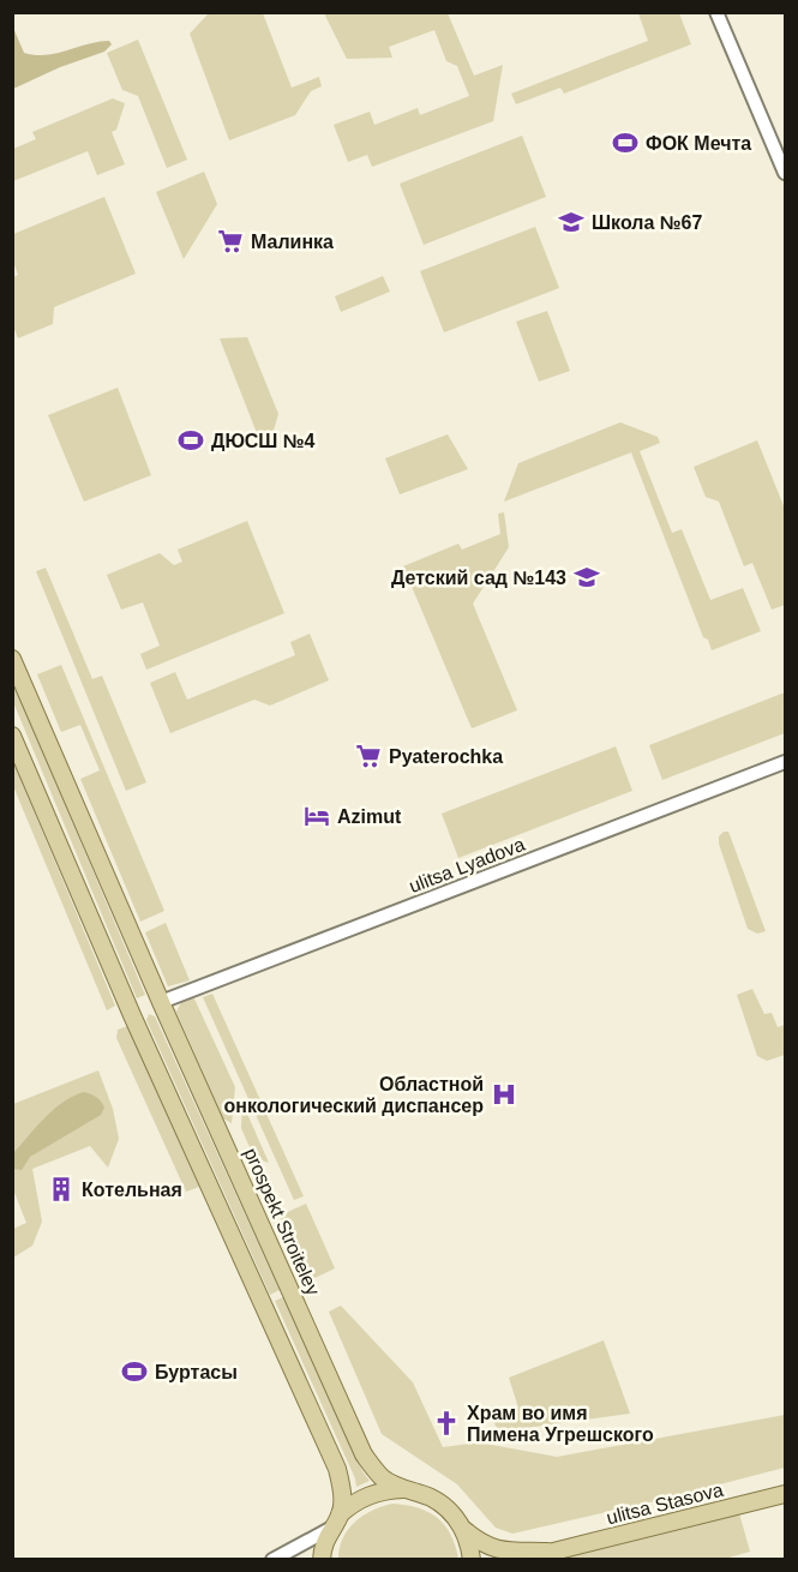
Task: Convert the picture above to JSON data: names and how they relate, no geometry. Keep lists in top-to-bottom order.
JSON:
{
  "streets": {
    "main road": ["prospekt Stroiteley", "ulitsa Stasova"],
    "street": ["ulitsa Lyadova"]
  },
  "crossings": [
    ["ulitsa Lyadova", "prospekt Stroiteley"],
    ["prospekt Stroiteley", "ulitsa Stasova"]
  ],
  "places": {
    "sports": ["ФОК Мечта", "ДЮСШ №4", "Буртасы"],
    "school or university": ["Школа №67", "Детский сад №143"],
    "supermarket": ["Малинка", "Pyaterochka"],
    "hotel": ["Azimut"],
    "hospital": ["Областной онкологический диспансер"],
    "building": ["Котельная"],
    "church": ["Храм во имя Пимена Угрешского"]
  }
}
